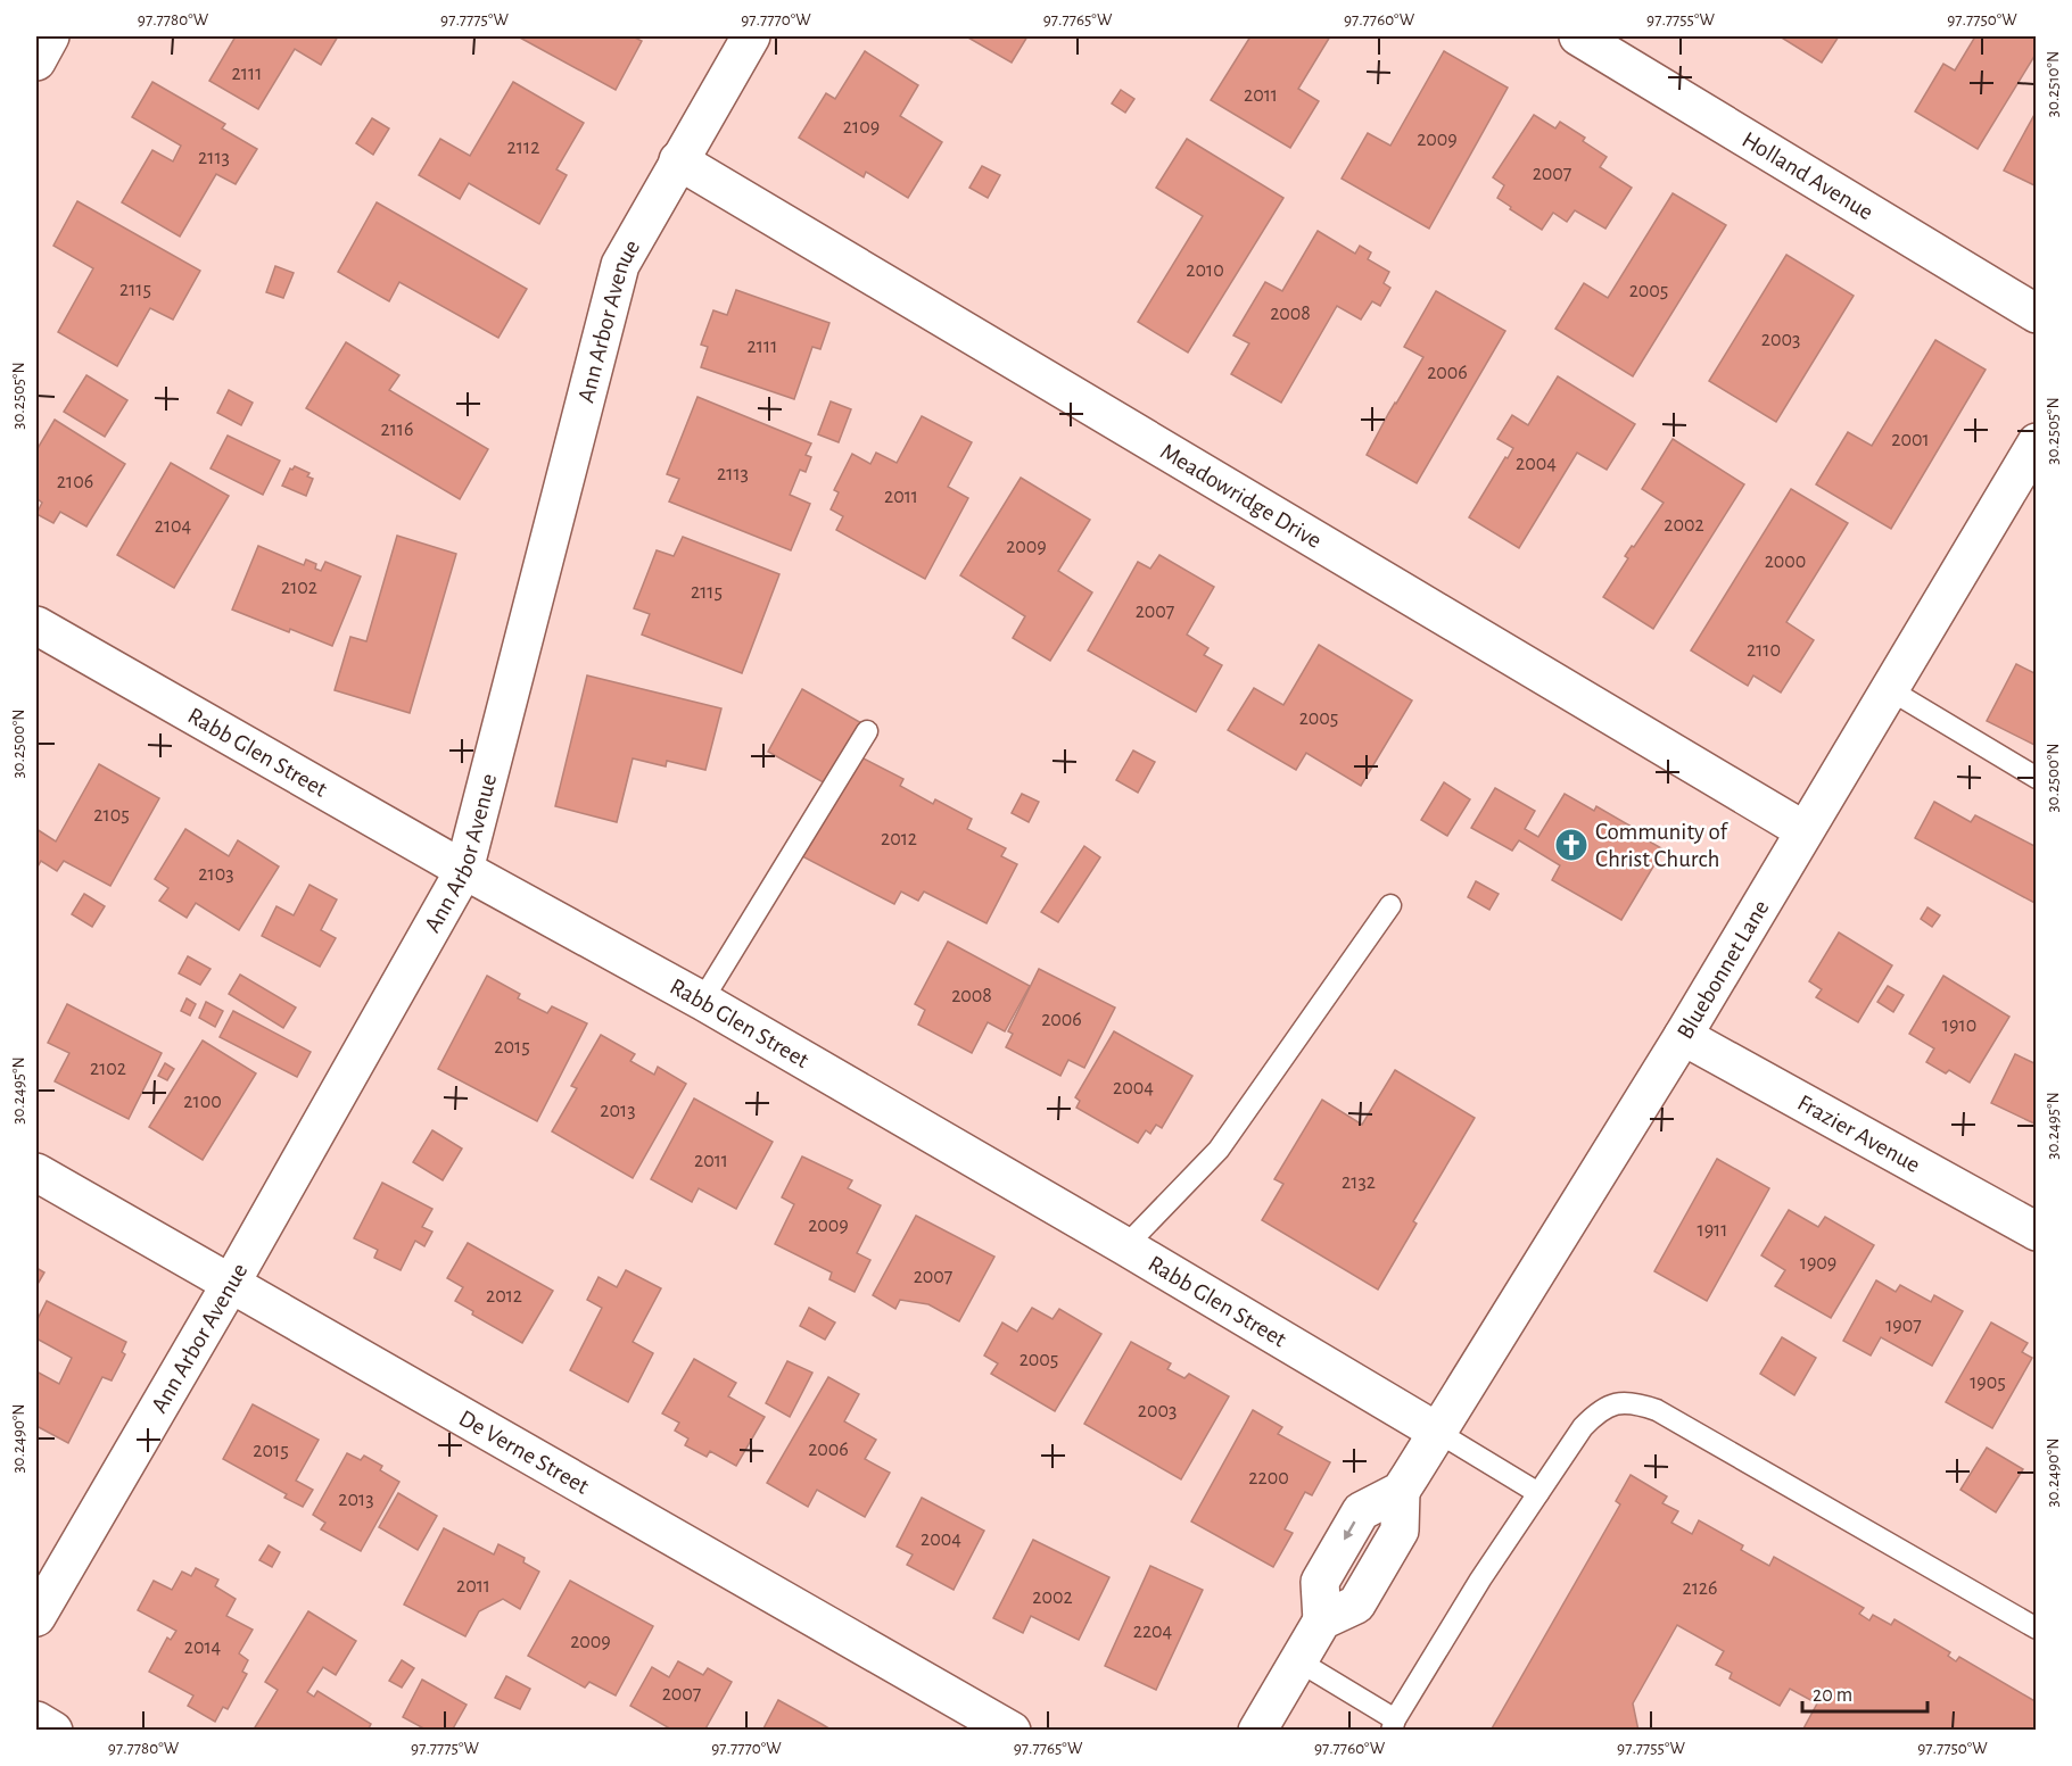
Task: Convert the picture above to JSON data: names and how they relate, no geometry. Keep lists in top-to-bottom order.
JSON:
{
  "streets": {
    "street": [
      "Holland Avenue",
      "Ann Arbor Avenue",
      "Meadowridge Drive",
      "Rabb Glen Street",
      "Bluebonnet Lane",
      "Frazier Avenue",
      "De Verne Street"
    ]
  },
  "crossings": [
    ["Ann Arbor Avenue", "Meadowridge Drive"],
    ["Ann Arbor Avenue", "Rabb Glen Street"],
    ["Ann Arbor Avenue", "De Verne Street"],
    ["Meadowridge Drive", "Bluebonnet Lane"],
    ["Rabb Glen Street", "Bluebonnet Lane"],
    ["Bluebonnet Lane", "Frazier Avenue"]
  ],
  "places": {
    "church": ["Community of Christ Church"]
  },
  "house_numbers": [
    "2111",
    "2011",
    "2109",
    "2009",
    "2112",
    "2113",
    "2007",
    "2010",
    "2115",
    "2005",
    "2008",
    "2003",
    "2111",
    "2006",
    "2116",
    "2001",
    "2004",
    "2113",
    "2106",
    "2011",
    "2002",
    "2104",
    "2009",
    "2000",
    "2102",
    "2115",
    "2007",
    "2110",
    "2005",
    "2105",
    "2012",
    "2103",
    "2008",
    "2006",
    "1910",
    "2015",
    "2102",
    "2004",
    "2100",
    "2013",
    "2011",
    "2132",
    "2009",
    "1911",
    "1909",
    "2007",
    "2012",
    "1907",
    "2005",
    "1905",
    "2003",
    "2006",
    "2015",
    "2200",
    "2013",
    "2004",
    "2011",
    "2126",
    "2002",
    "2204",
    "2009",
    "2014",
    "2007"
  ],
  "scale_bar": "20 m",
  "coordinates": [
    "97.7780°W",
    "97.7775°W",
    "97.7770°W",
    "97.7765°W",
    "97.7760°W",
    "97.7755°W",
    "97.7750°W",
    "30.2510°N",
    "30.2505°N",
    "30.2500°N",
    "30.2495°N",
    "30.2490°N"
  ]
}
